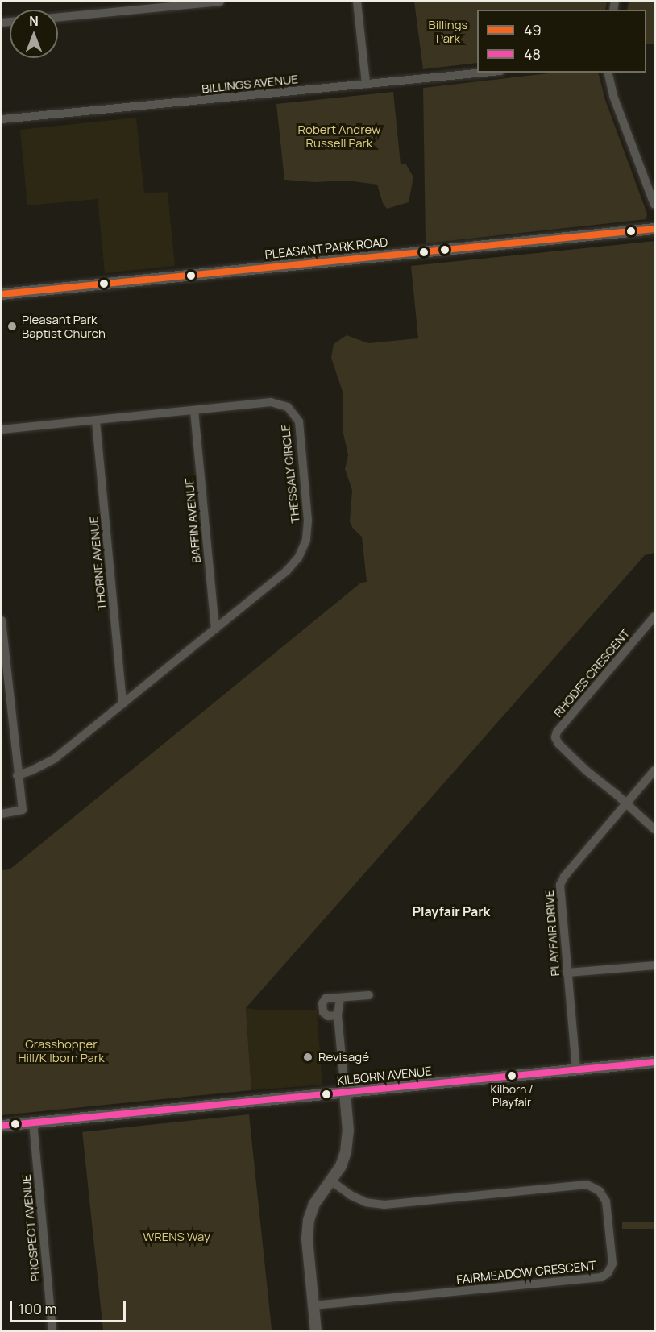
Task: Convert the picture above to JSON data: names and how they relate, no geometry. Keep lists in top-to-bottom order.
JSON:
{
  "streets": {
    "street": [
      "BILLINGS AVENUE",
      "PLEASANT PARK ROAD",
      "THESSALY CIRCLE",
      "BAFFIN AVENUE",
      "THORNE AVENUE",
      "RHODES CRESCENT",
      "PLAYFAIR DRIVE",
      "KILBORN AVENUE",
      "PROSPECT AVENUE",
      "FAIRMEADOW CRESCENT"
    ]
  },
  "crossings": [
    ["THESSALY CIRCLE", "BAFFIN AVENUE"],
    ["THESSALY CIRCLE", "THORNE AVENUE"],
    ["RHODES CRESCENT", "PLAYFAIR DRIVE"],
    ["PLAYFAIR DRIVE", "KILBORN AVENUE"],
    ["KILBORN AVENUE", "PROSPECT AVENUE"]
  ],
  "districts": ["Playfair Park"],
  "parks": [
    "Billings Park",
    "Robert Andrew Russell Park",
    "Grasshopper Hill/Kilborn Park",
    "WRENS Way"
  ],
  "places": ["Pleasant Park Baptist Church", "Revisagé", "Kilborn / Playfair"],
  "lines": ["transit line 49", "transit line 48"],
  "legend": ["49", "48"],
  "scale_bar": "100 m",
  "north": "top"
}
